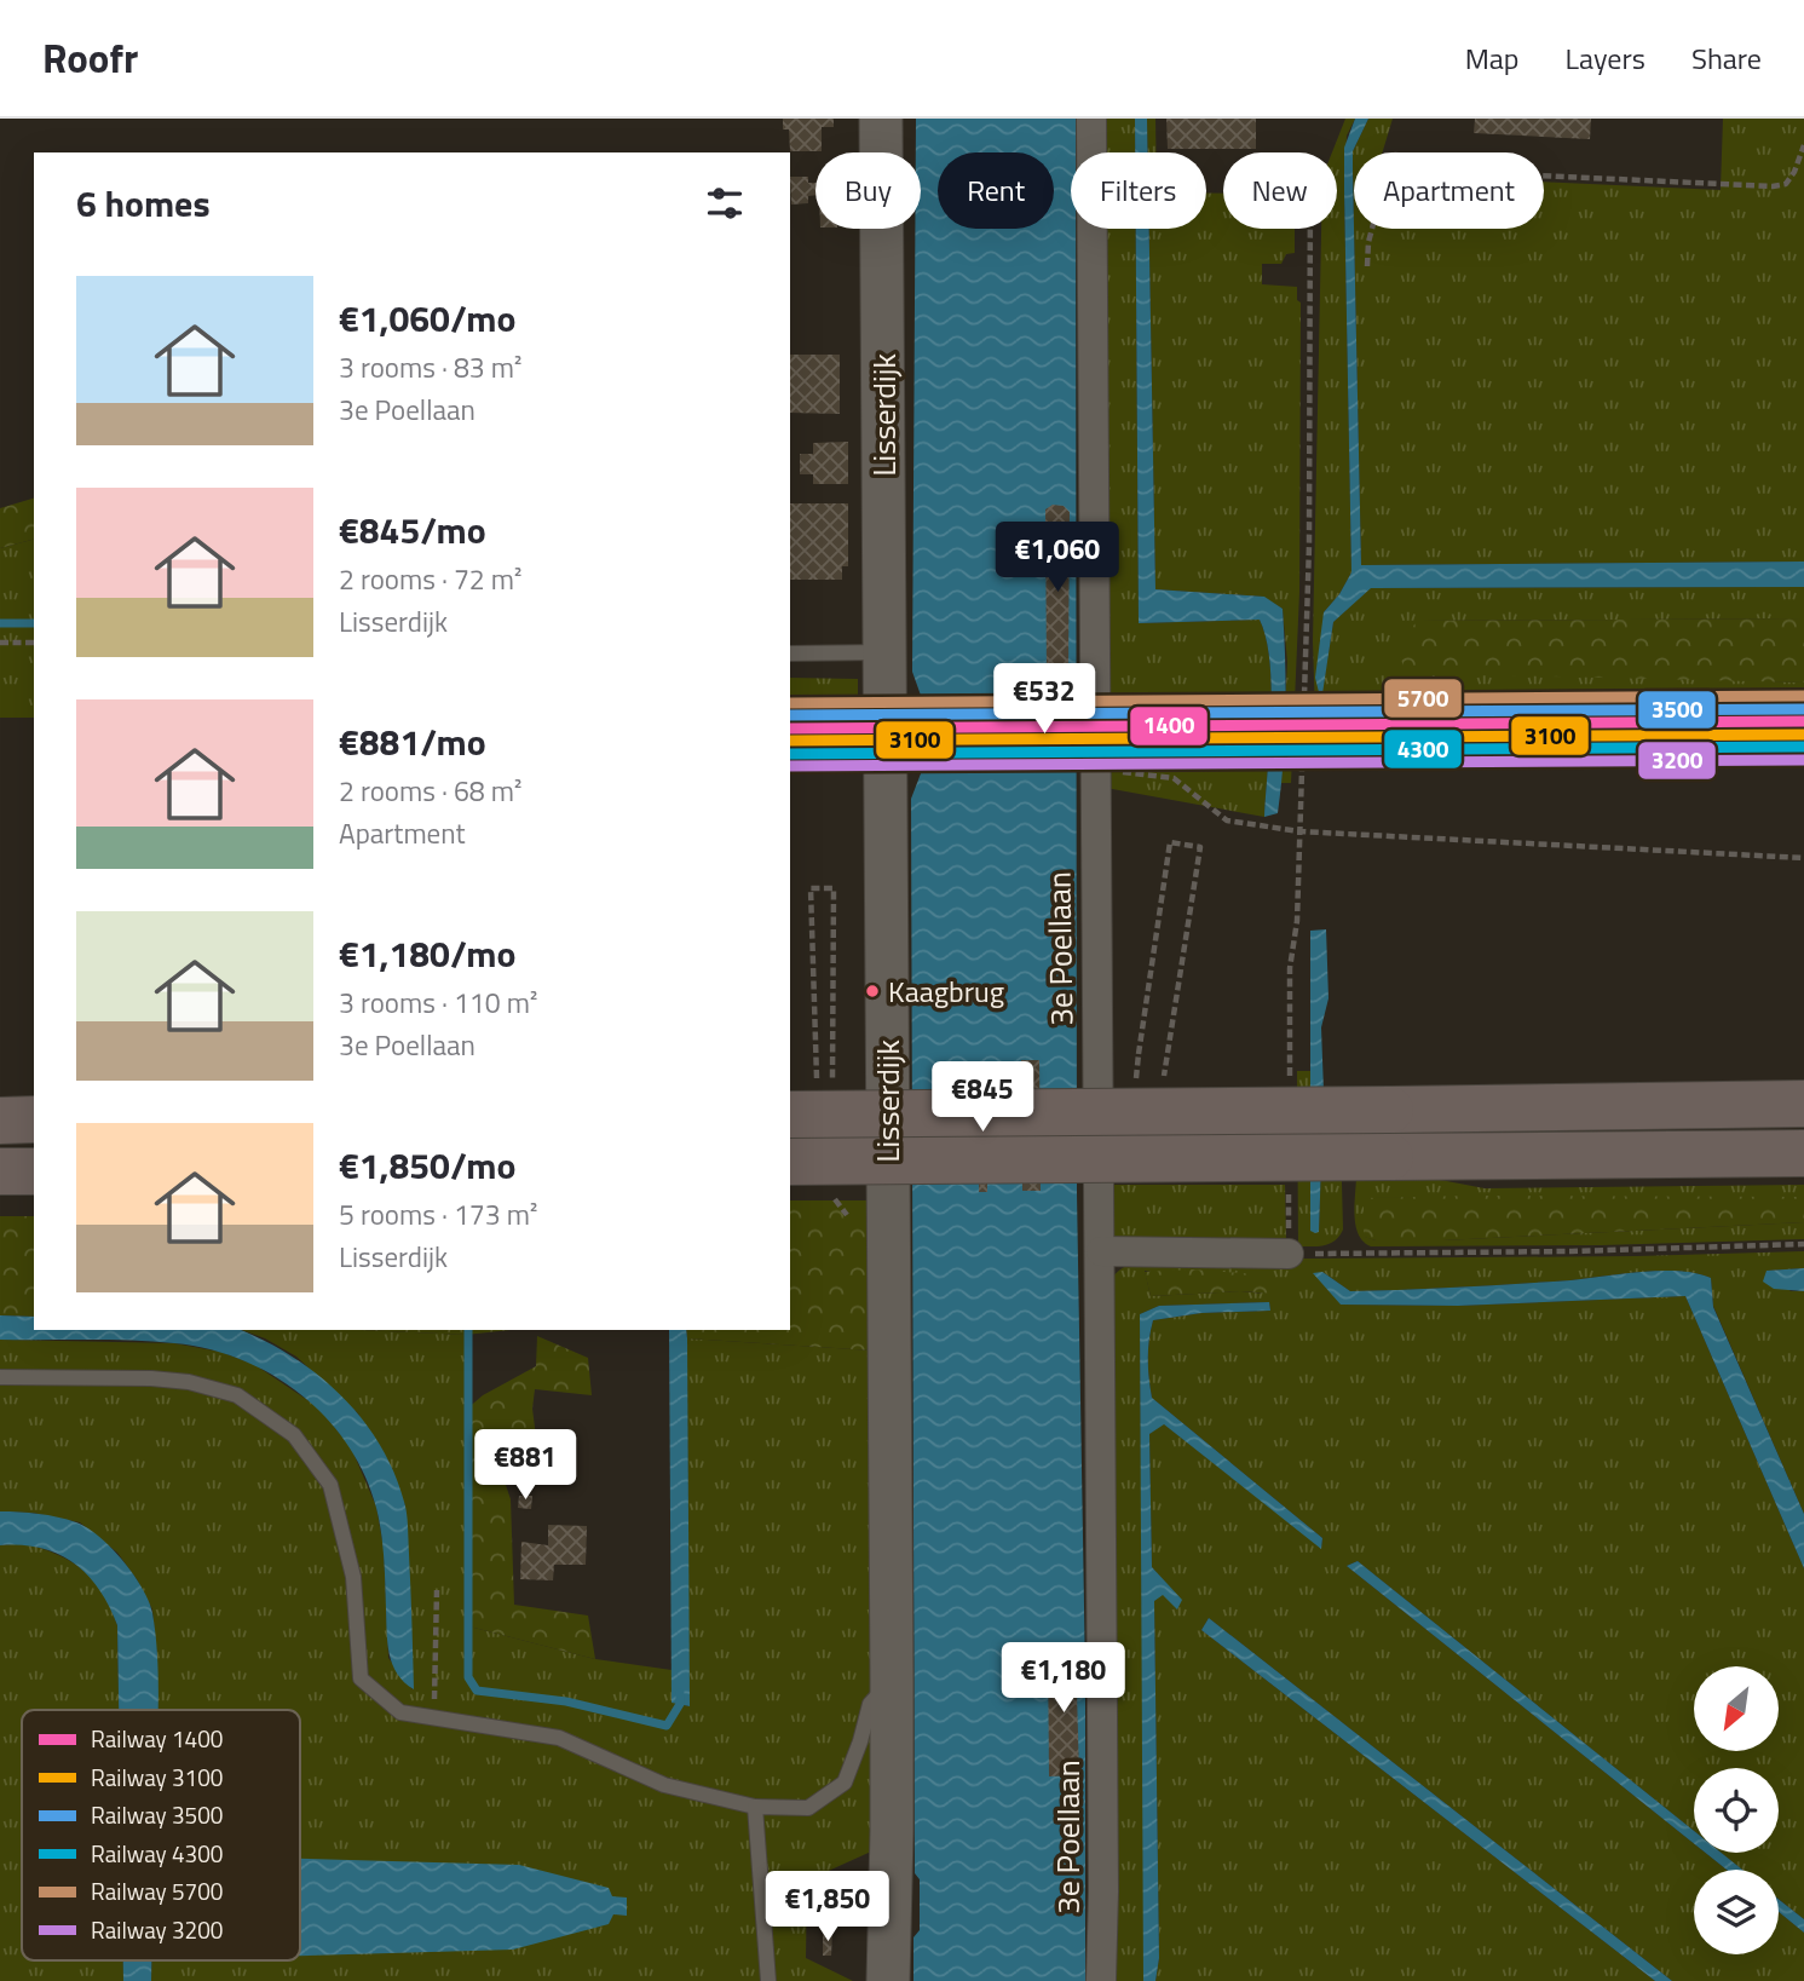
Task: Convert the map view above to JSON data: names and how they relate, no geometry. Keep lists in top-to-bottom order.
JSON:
{
  "streets": {
    "street": ["Lisserdijk", "3e Poellaan"]
  },
  "places": ["Kaagbrug"],
  "lines": [
    "rail line 5700",
    "rail line 3500",
    "rail line 1400",
    "rail line 3100",
    "rail line 4300",
    "rail line 3200"
  ],
  "legend": [
    "Railway 1400",
    "Railway 3100",
    "Railway 3500",
    "Railway 4300",
    "Railway 5700",
    "Railway 3200"
  ],
  "north": "bottom left",
  "page": {
    "header": "Roofr",
    "nav": ["Map", "Layers", "Share"],
    "chip": [
      "Buy",
      "Rent",
      "Filters",
      "New",
      "Apartment"
    ],
    "heading": "6 homes",
    "list": [
      {
        "name": "€1,060/mo",
        "note": "3 rooms · 83 m² · 3e Poellaan"
      },
      {
        "name": "€845/mo",
        "note": "2 rooms · 72 m² · Lisserdijk"
      },
      {
        "name": "€881/mo",
        "note": "2 rooms · 68 m² · Apartment"
      },
      {
        "name": "€1,180/mo",
        "note": "3 rooms · 110 m² · 3e Poellaan"
      },
      {
        "name": "€1,850/mo",
        "note": "5 rooms · 173 m² · Lisserdijk"
      }
    ],
    "price": [
      "€1,060",
      "€532",
      "€845",
      "€881",
      "€1,180",
      "€1,850"
    ]
  }
}
